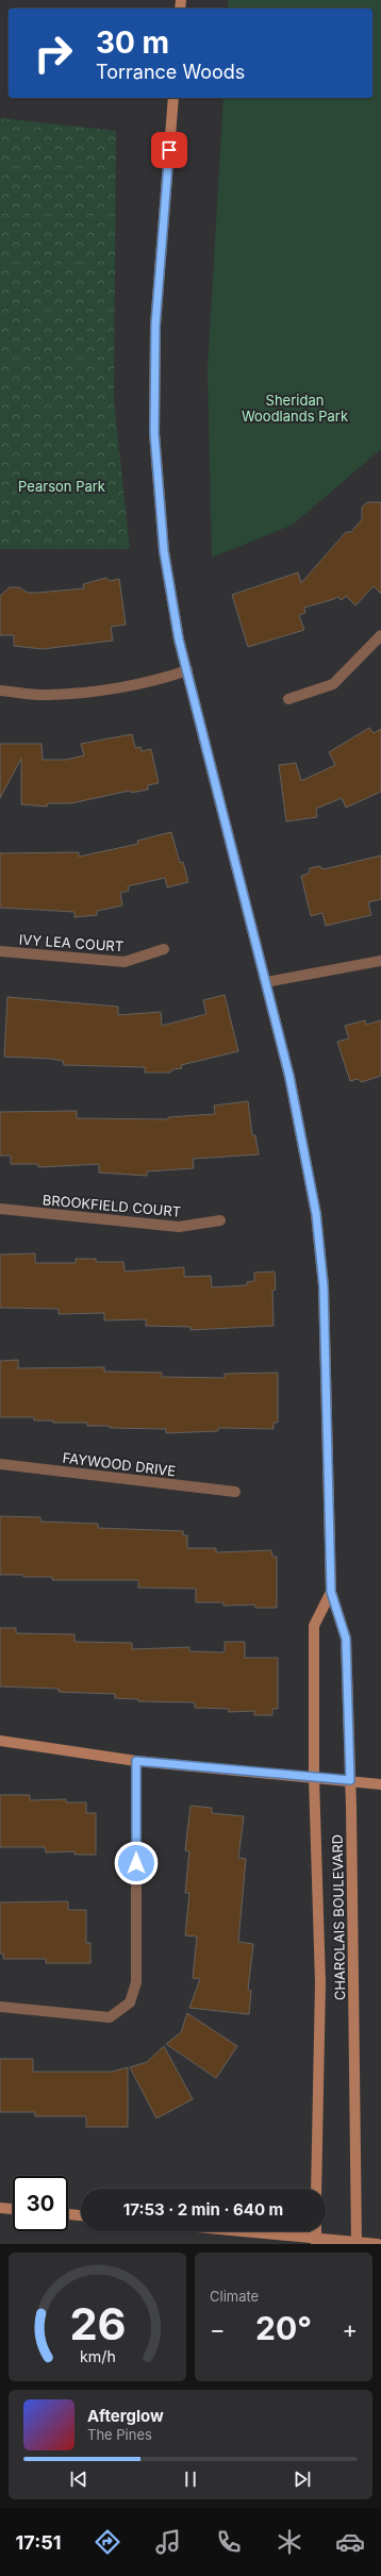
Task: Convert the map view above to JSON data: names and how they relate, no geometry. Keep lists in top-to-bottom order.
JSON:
{
  "streets": {
    "street": [
      "IVY LEA COURT",
      "BROOKFIELD COURT",
      "FAYWOOD DRIVE",
      "CHAROLAIS BOULEVARD"
    ]
  },
  "parks": ["Sheridan Woodlands Park", "Pearson Park"],
  "page": {
    "turn": ["30 m", "Torrance Woods"],
    "limit": "30",
    "trip": "17:53 · 2 min · 640 m",
    "tile": "Climate",
    "heat": ["−", "20°", "+"],
    "song": ["Afterglow", "The Pines"],
    "tabs": "17:51",
    "gauge": ["26", "km/h"]
  }
}
